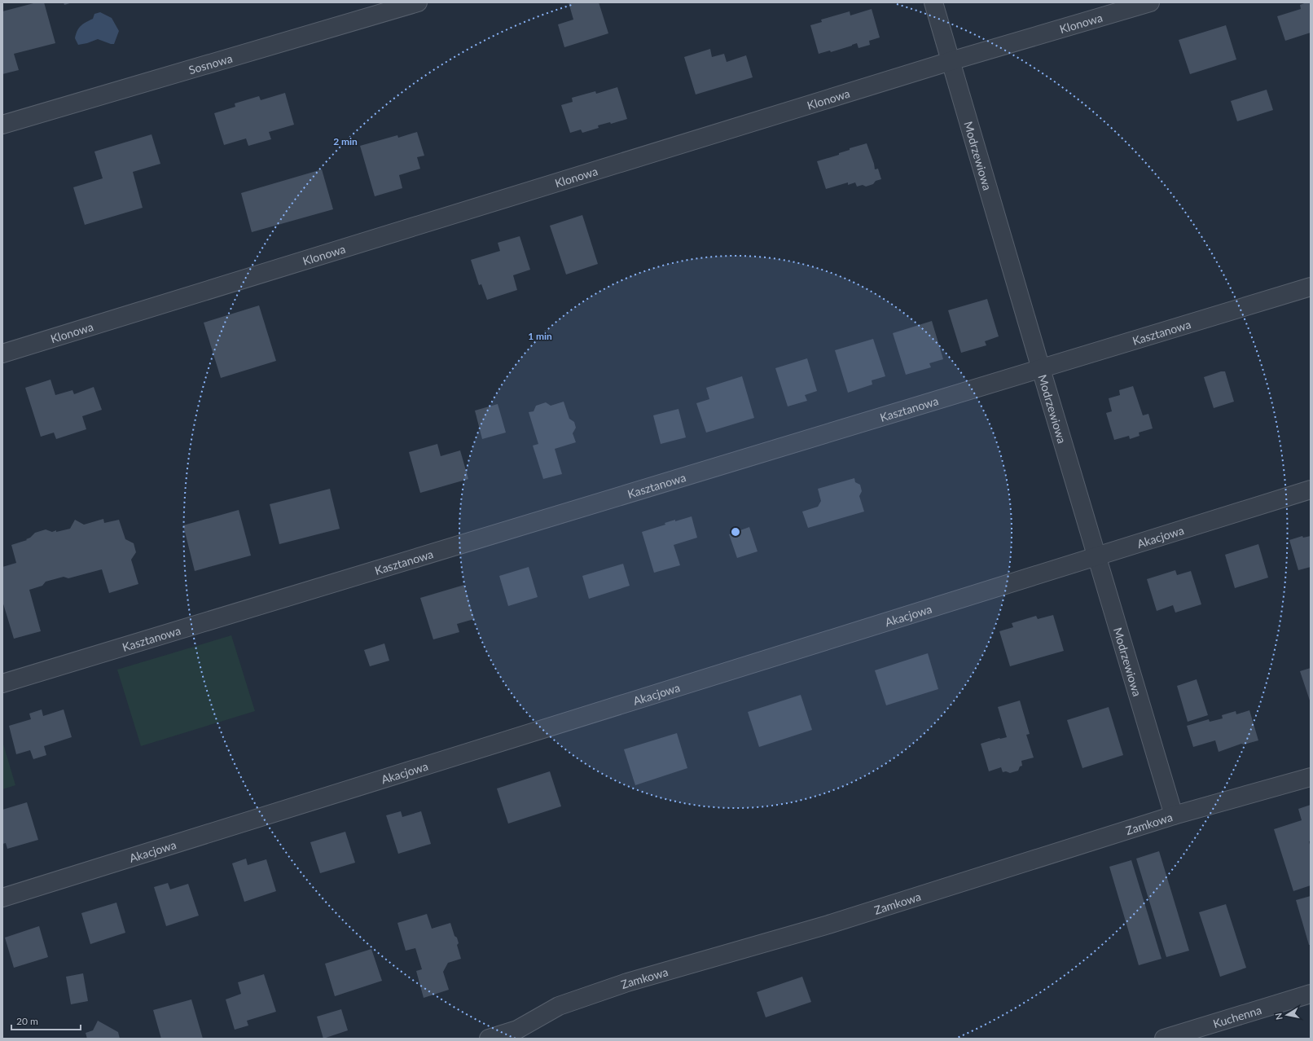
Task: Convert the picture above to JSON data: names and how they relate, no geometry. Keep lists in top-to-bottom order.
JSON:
{
  "streets": {
    "street": [
      "Klonowa",
      "Sosnowa",
      "Modrzewiowa",
      "Kasztanowa",
      "Akacjowa",
      "Zamkowa",
      "Kuchenna"
    ]
  },
  "crossings": [
    ["Klonowa", "Modrzewiowa"],
    ["Modrzewiowa", "Kasztanowa"],
    ["Modrzewiowa", "Akacjowa"],
    ["Modrzewiowa", "Zamkowa"]
  ],
  "scale_bar": "20 m",
  "north": "left",
  "rings": ["2 min", "1 min"]
}
